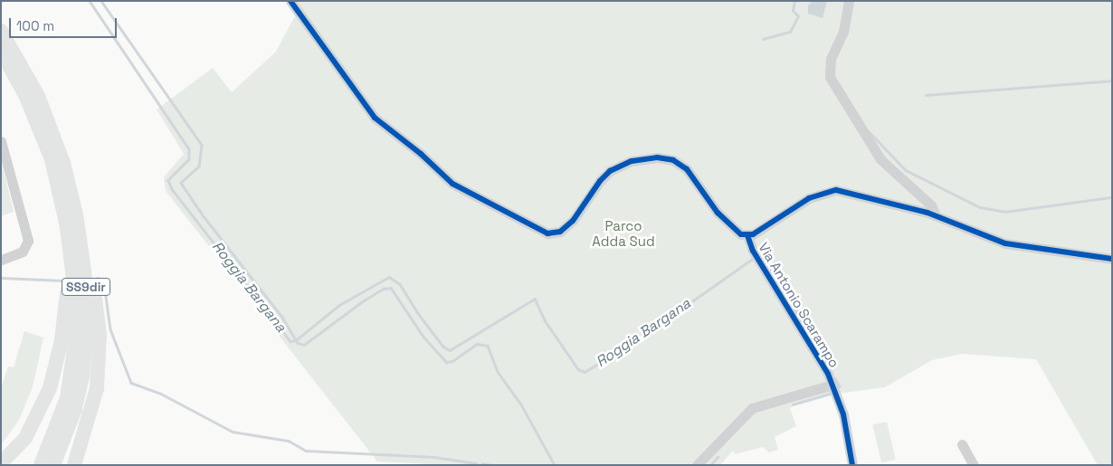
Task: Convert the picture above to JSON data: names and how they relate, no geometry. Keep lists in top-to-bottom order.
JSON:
{
  "streets": {
    "highway": ["SS9dir"],
    "street": ["Via Antonio Scarampo"]
  },
  "water": ["Roggia Bargana"],
  "parks": ["Parco Adda Sud"],
  "scale_bar": "100 m"
}
